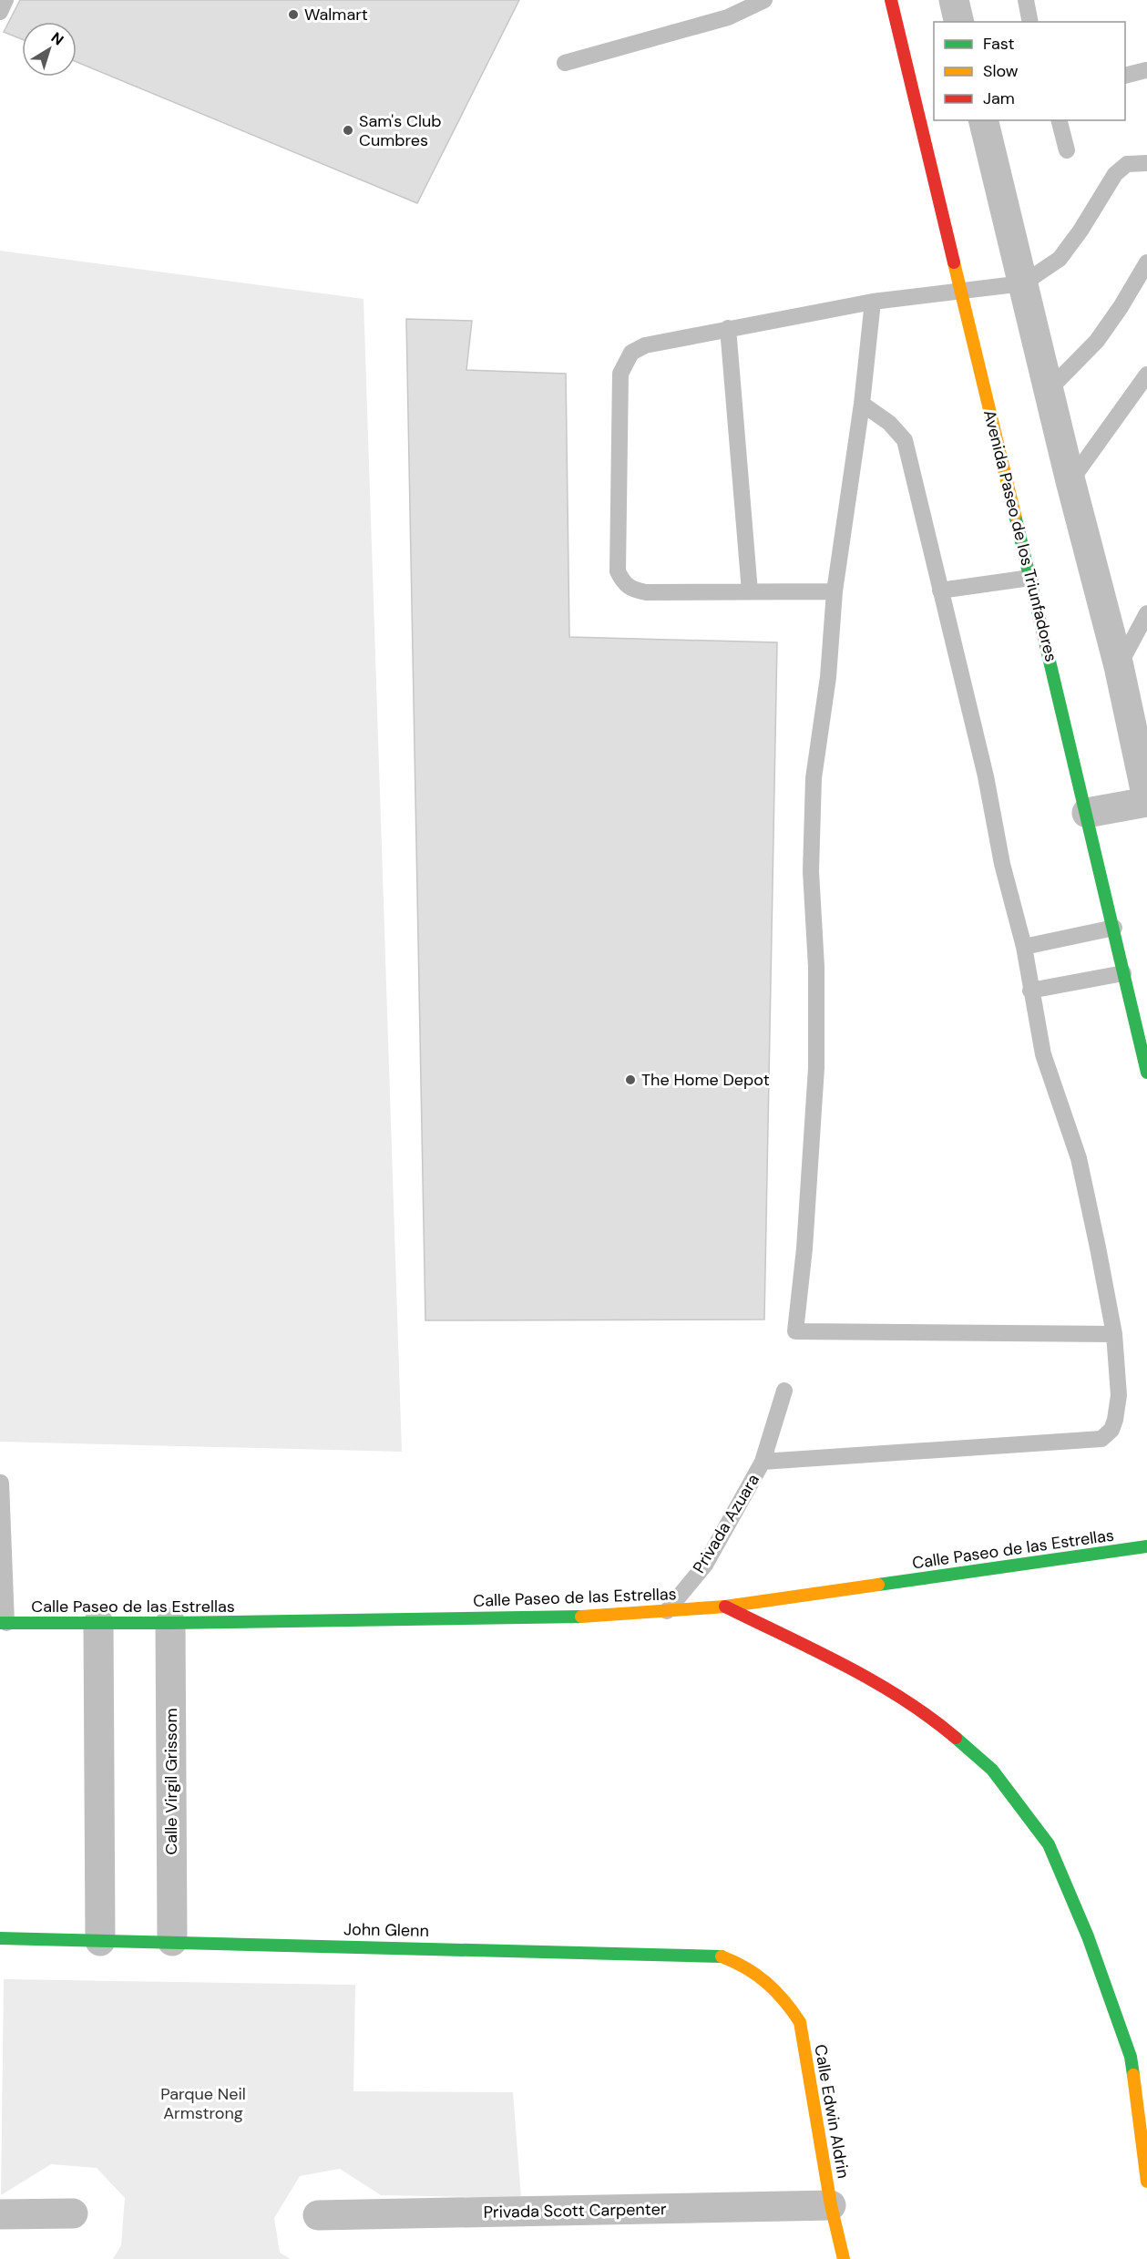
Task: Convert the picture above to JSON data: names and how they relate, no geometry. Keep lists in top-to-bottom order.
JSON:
{
  "streets": {
    "street": [
      "Avenida Paseo de los Triunfadores",
      "Calle Paseo de las Estrellas",
      "Calle Virgil Grissom",
      "John Glenn",
      "Calle Edwin Aldrin",
      "Privada Scott Carpenter"
    ],
    "lane": ["Privada Azuara"]
  },
  "crossings": [
    ["Privada Azuara", "Calle Paseo de las Estrellas"],
    ["Calle Paseo de las Estrellas", "Calle Virgil Grissom"],
    ["Calle Virgil Grissom", "John Glenn"],
    ["John Glenn", "Calle Edwin Aldrin"],
    ["Calle Edwin Aldrin", "Privada Scott Carpenter"]
  ],
  "parks": ["Parque Neil Armstrong"],
  "places": ["Walmart", "Sam's Club Cumbres", "The Home Depot"],
  "legend": ["Fast", "Slow", "Jam"],
  "north": "top right"
}
